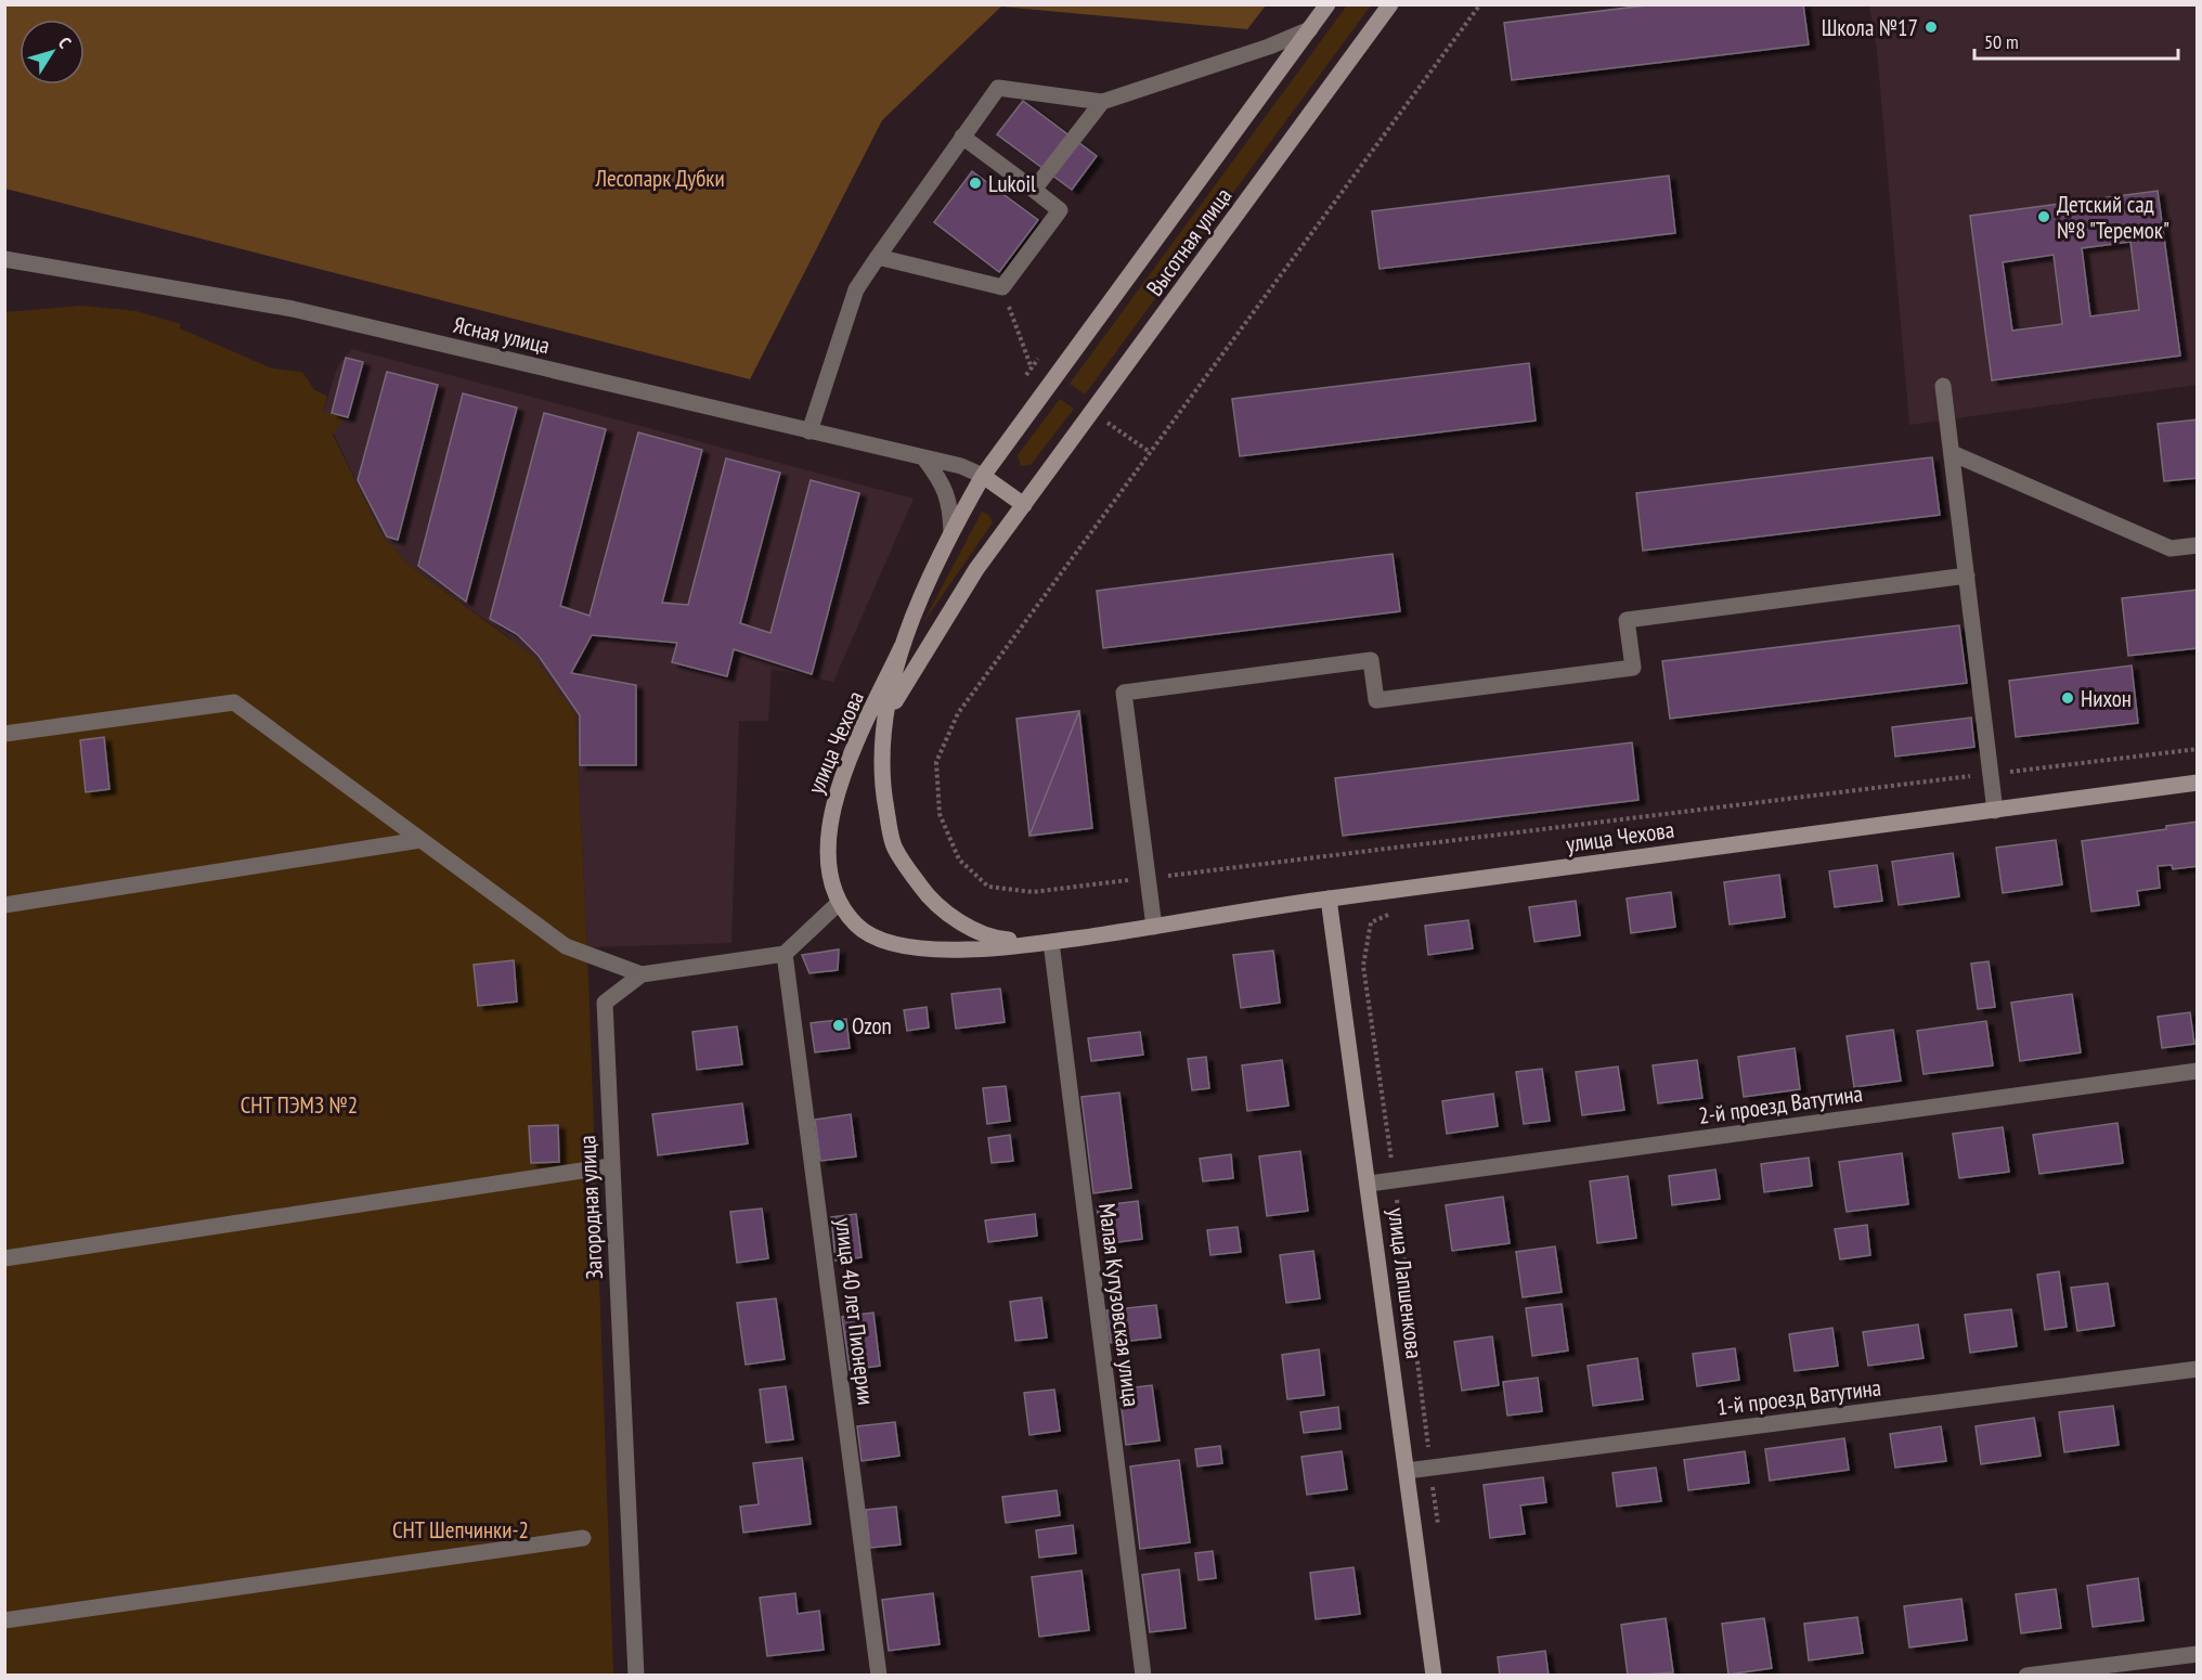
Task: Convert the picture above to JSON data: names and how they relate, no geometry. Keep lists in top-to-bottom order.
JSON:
{
  "streets": {
    "street": [
      "Высотная улица",
      "Ясная улица",
      "улица Чехова",
      "2-й проезд Ватутина",
      "Загородная улица",
      "улица Лапшенкова",
      "Малая Кутузовская улица",
      "улица 40 лет Пионерии",
      "1-й проезд Ватутина"
    ]
  },
  "crossings": [
    ["Высотная улица", "Ясная улица"],
    ["Высотная улица", "улица Чехова"],
    ["улица Чехова", "улица Лапшенкова"],
    ["улица Чехова", "Малая Кутузовская улица"],
    ["2-й проезд Ватутина", "улица Лапшенкова"],
    ["Загородная улица", "улица 40 лет Пионерии"],
    ["улица Лапшенкова", "1-й проезд Ватутина"]
  ],
  "parks": ["Лесопарк Дубки", "СНТ ПЭМЗ №2", "СНТ Шепчинки-2"],
  "places": [
    "Школа №17",
    "Lukoil",
    "Детский сад №8 \"Теремок\"",
    "Нихон",
    "Ozon"
  ],
  "scale_bar": "50 m",
  "north": "top right"
}
